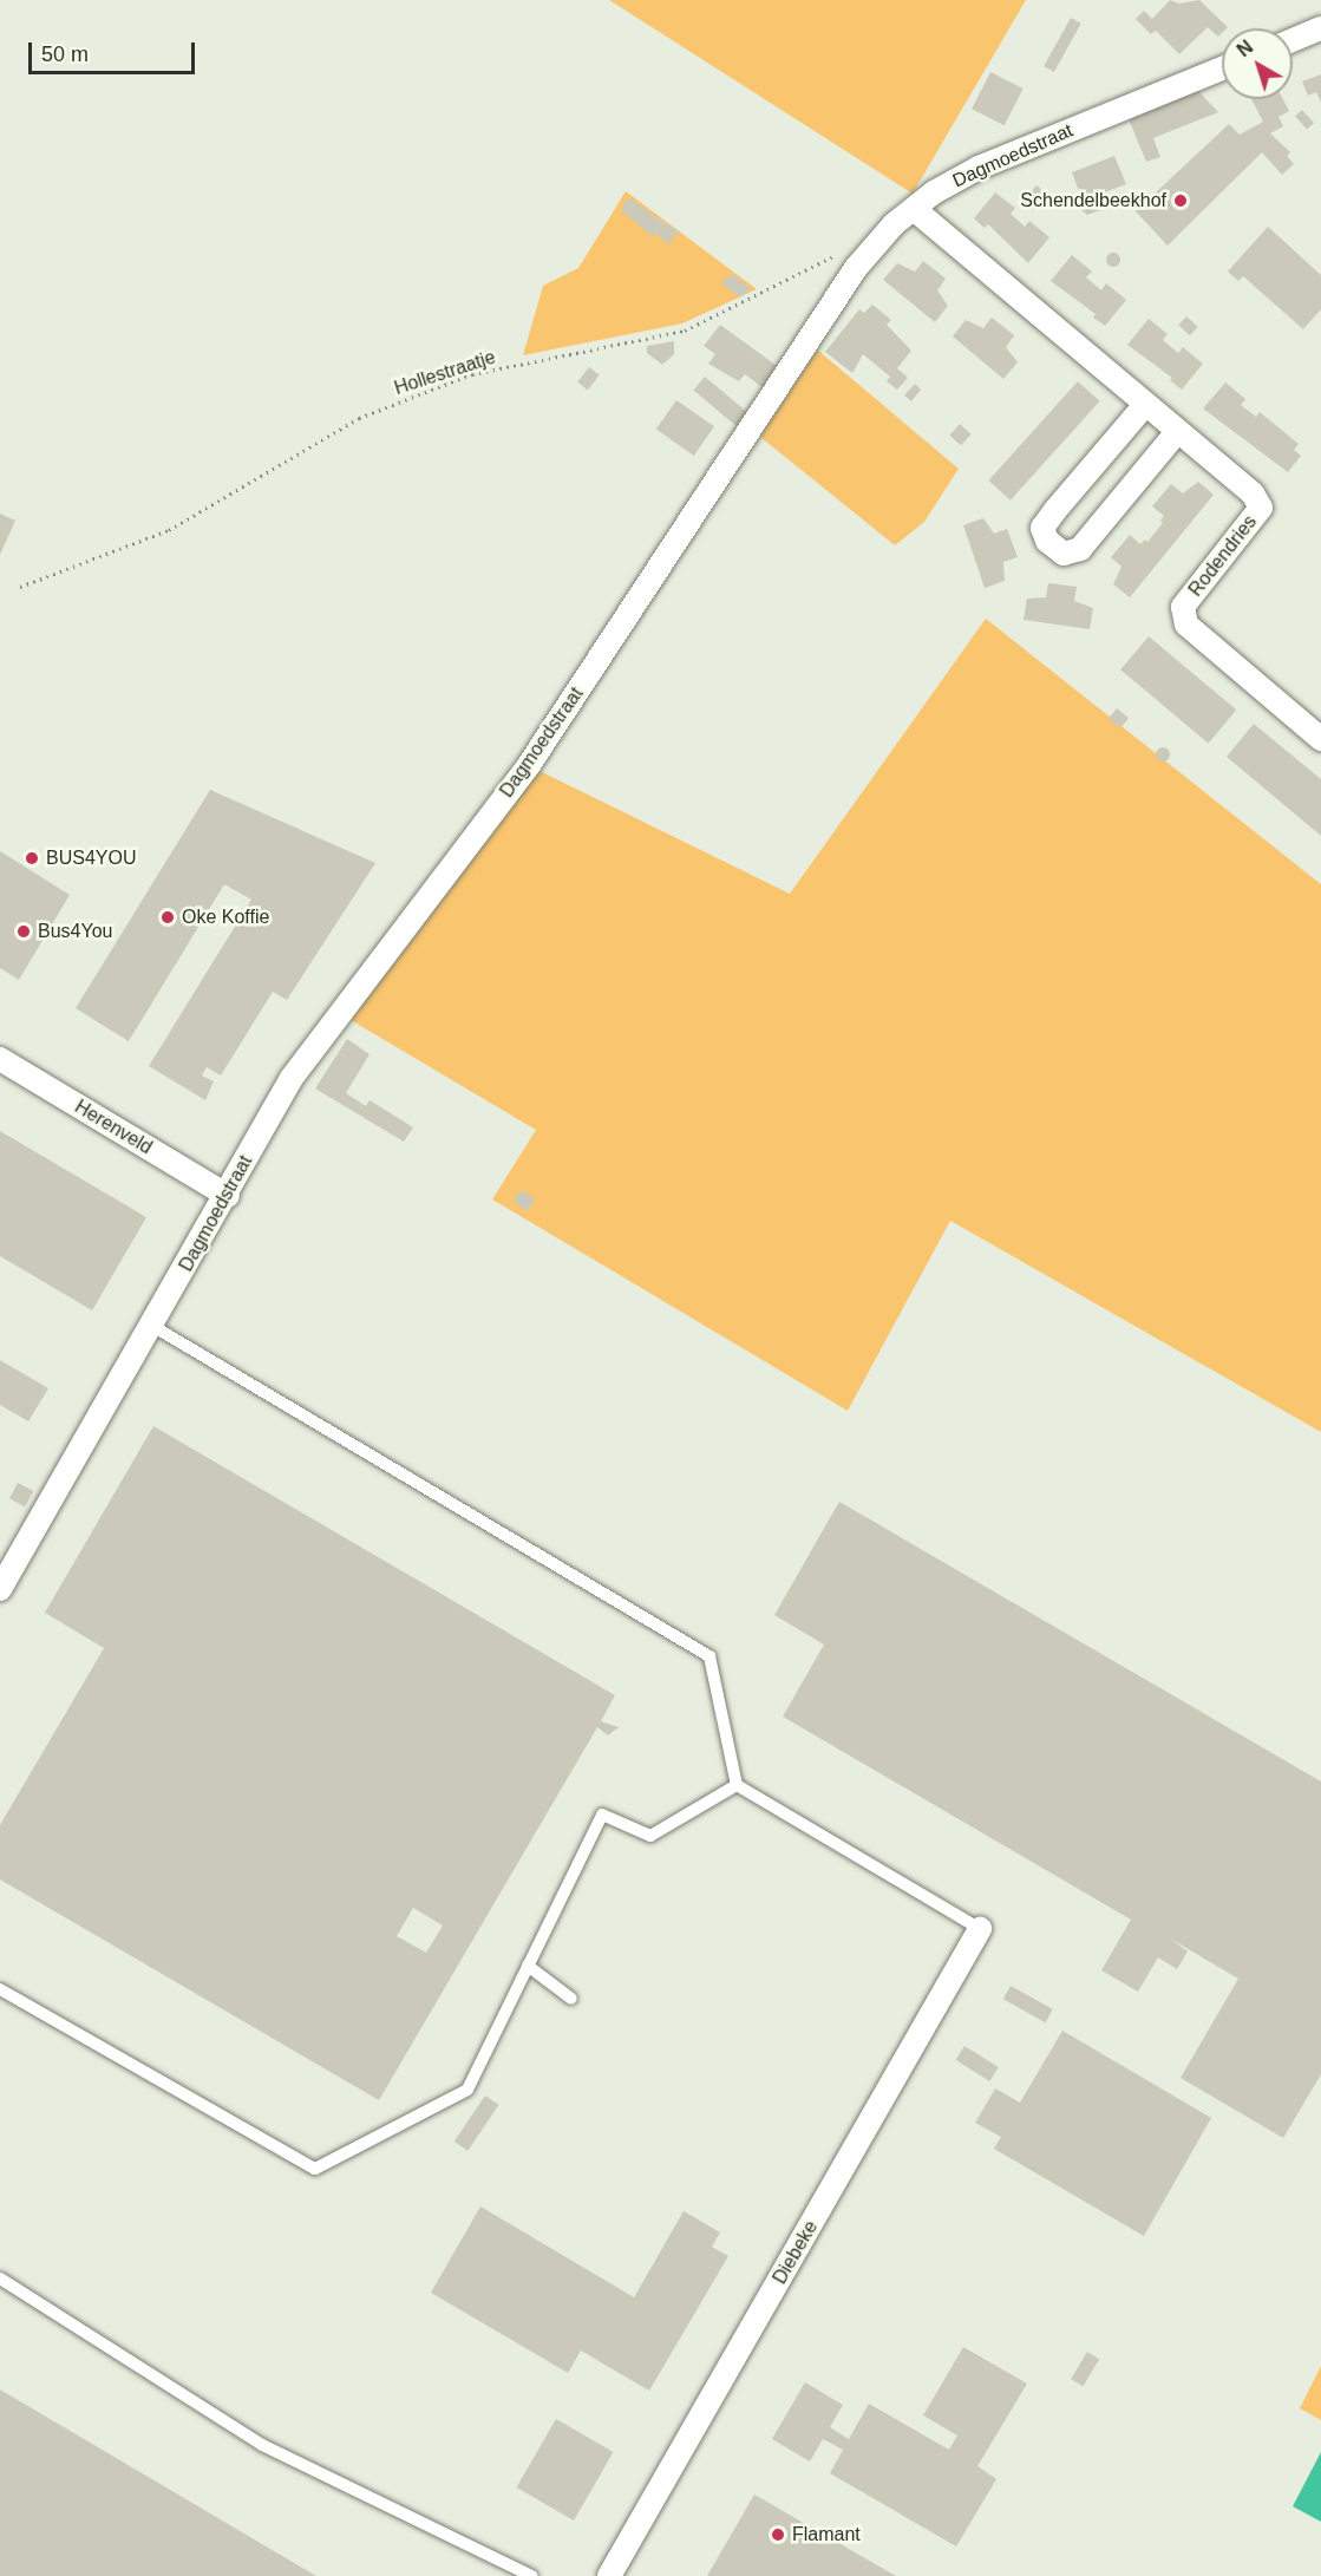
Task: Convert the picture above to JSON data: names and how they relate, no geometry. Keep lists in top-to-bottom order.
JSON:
{
  "streets": {
    "street": [
      "Dagmoedstraat",
      "Rodendries",
      "Herenveld",
      "Diebeke"
    ],
    "path": ["Hollestraatje"]
  },
  "crossings": [
    ["Dagmoedstraat", "Rodendries"],
    ["Dagmoedstraat", "Herenveld"]
  ],
  "places": [
    "Schendelbeekhof",
    "BUS4YOU",
    "Oke Koffie",
    "Bus4You",
    "Flamant"
  ],
  "scale_bar": "50 m",
  "north": "top left"
}
